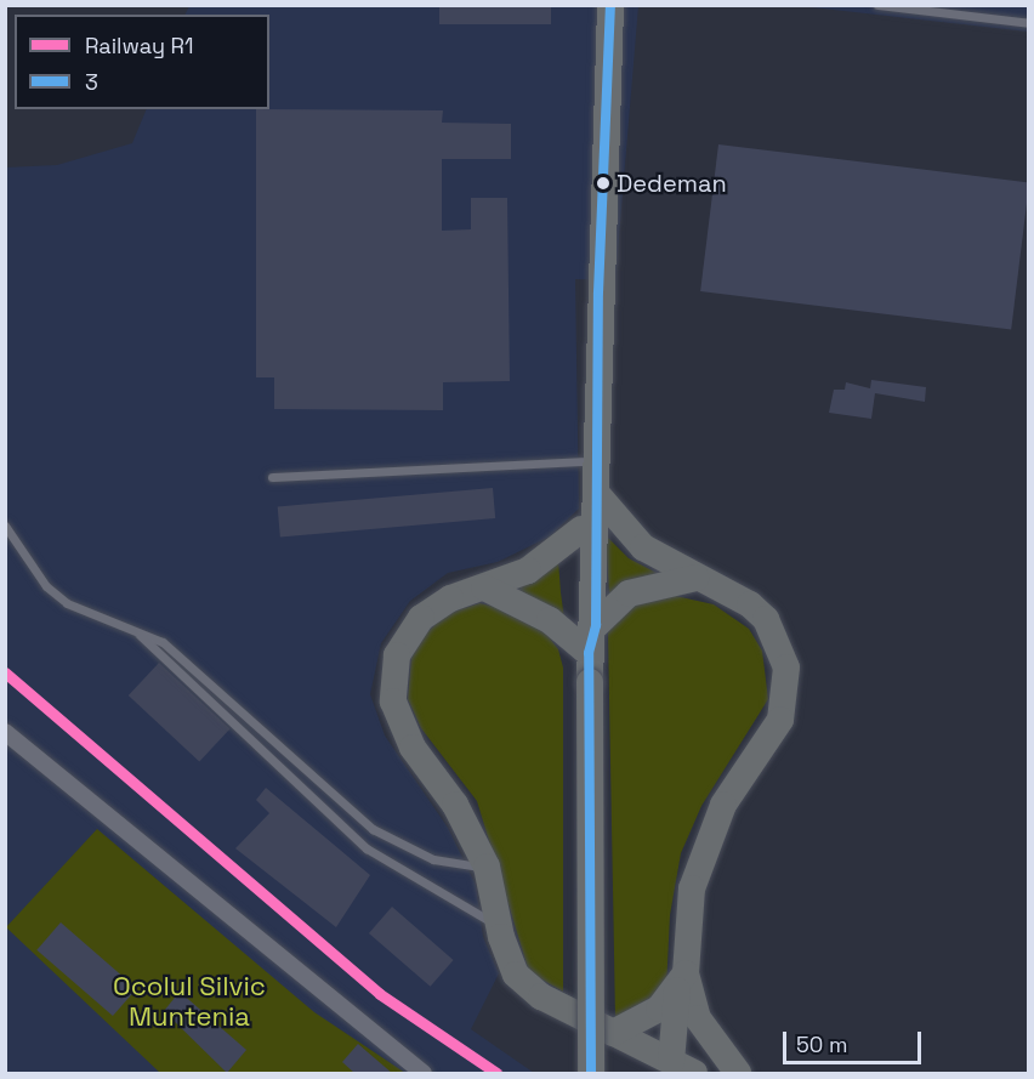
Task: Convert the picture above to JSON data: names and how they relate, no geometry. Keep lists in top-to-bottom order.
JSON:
{
  "parks": ["Ocolul Silvic Muntenia"],
  "places": ["Dedeman"],
  "lines": ["transit line 3", "rail line R1"],
  "legend": ["Railway R1", "3"],
  "scale_bar": "50 m"
}
